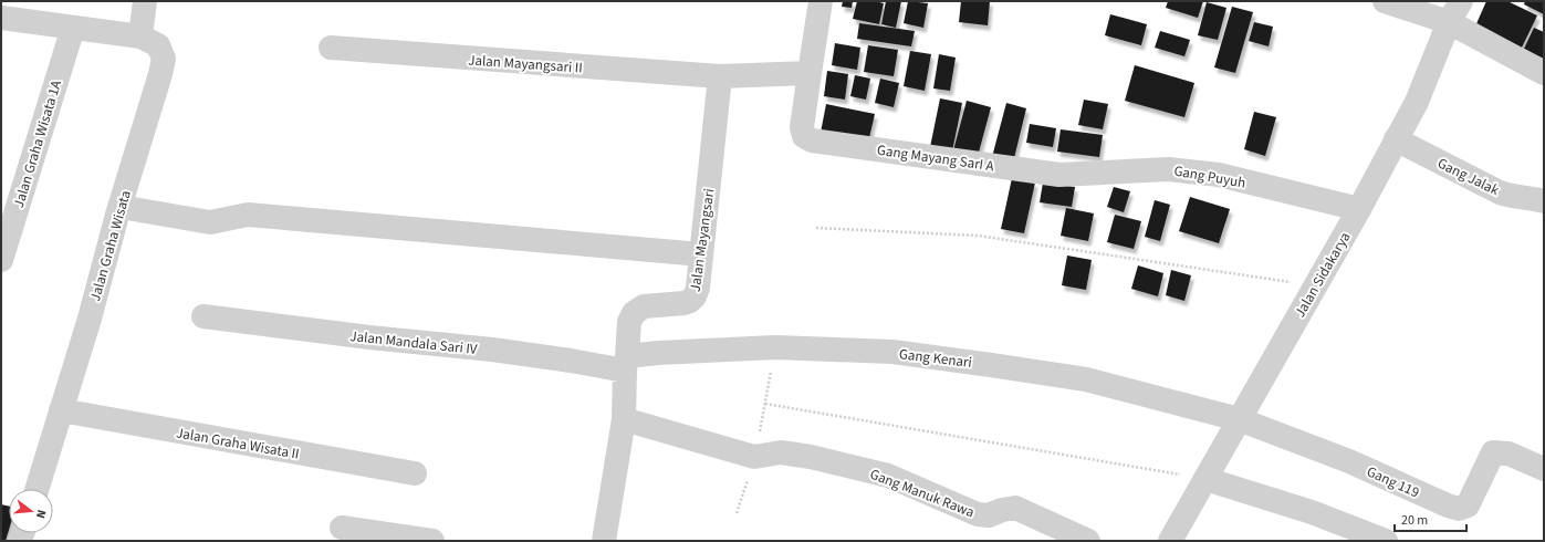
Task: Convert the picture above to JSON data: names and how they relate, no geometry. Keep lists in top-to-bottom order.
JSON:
{
  "streets": {
    "street": [
      "Jalan Mayangsari II",
      "Jalan Graha Wisata 1A",
      "Gang Mayang SarI A",
      "Gang Puyuh",
      "Gang Jalak",
      "Jalan Mayangsari",
      "Jalan Graha Wisata",
      "Jalan Sidakarya",
      "Jalan Mandala Sari IV",
      "Gang Kenari",
      "Jalan Graha Wisata II",
      "Gang 119",
      "Gang Manuk Rawa"
    ]
  },
  "crossings": [
    ["Jalan Mayangsari II", "Jalan Mayangsari"],
    ["Gang Mayang SarI A", "Gang Puyuh"],
    ["Gang Puyuh", "Jalan Sidakarya"],
    ["Gang Jalak", "Jalan Sidakarya"],
    ["Jalan Mayangsari", "Jalan Mandala Sari IV"],
    ["Jalan Mayangsari", "Gang Kenari"],
    ["Jalan Mayangsari", "Gang Manuk Rawa"],
    ["Jalan Graha Wisata", "Jalan Graha Wisata II"],
    ["Jalan Sidakarya", "Gang Kenari"],
    ["Jalan Sidakarya", "Gang 119"],
    ["Jalan Mandala Sari IV", "Gang Kenari"],
    ["Gang Kenari", "Gang 119"]
  ],
  "scale_bar": "20 m",
  "north": "right"
}
